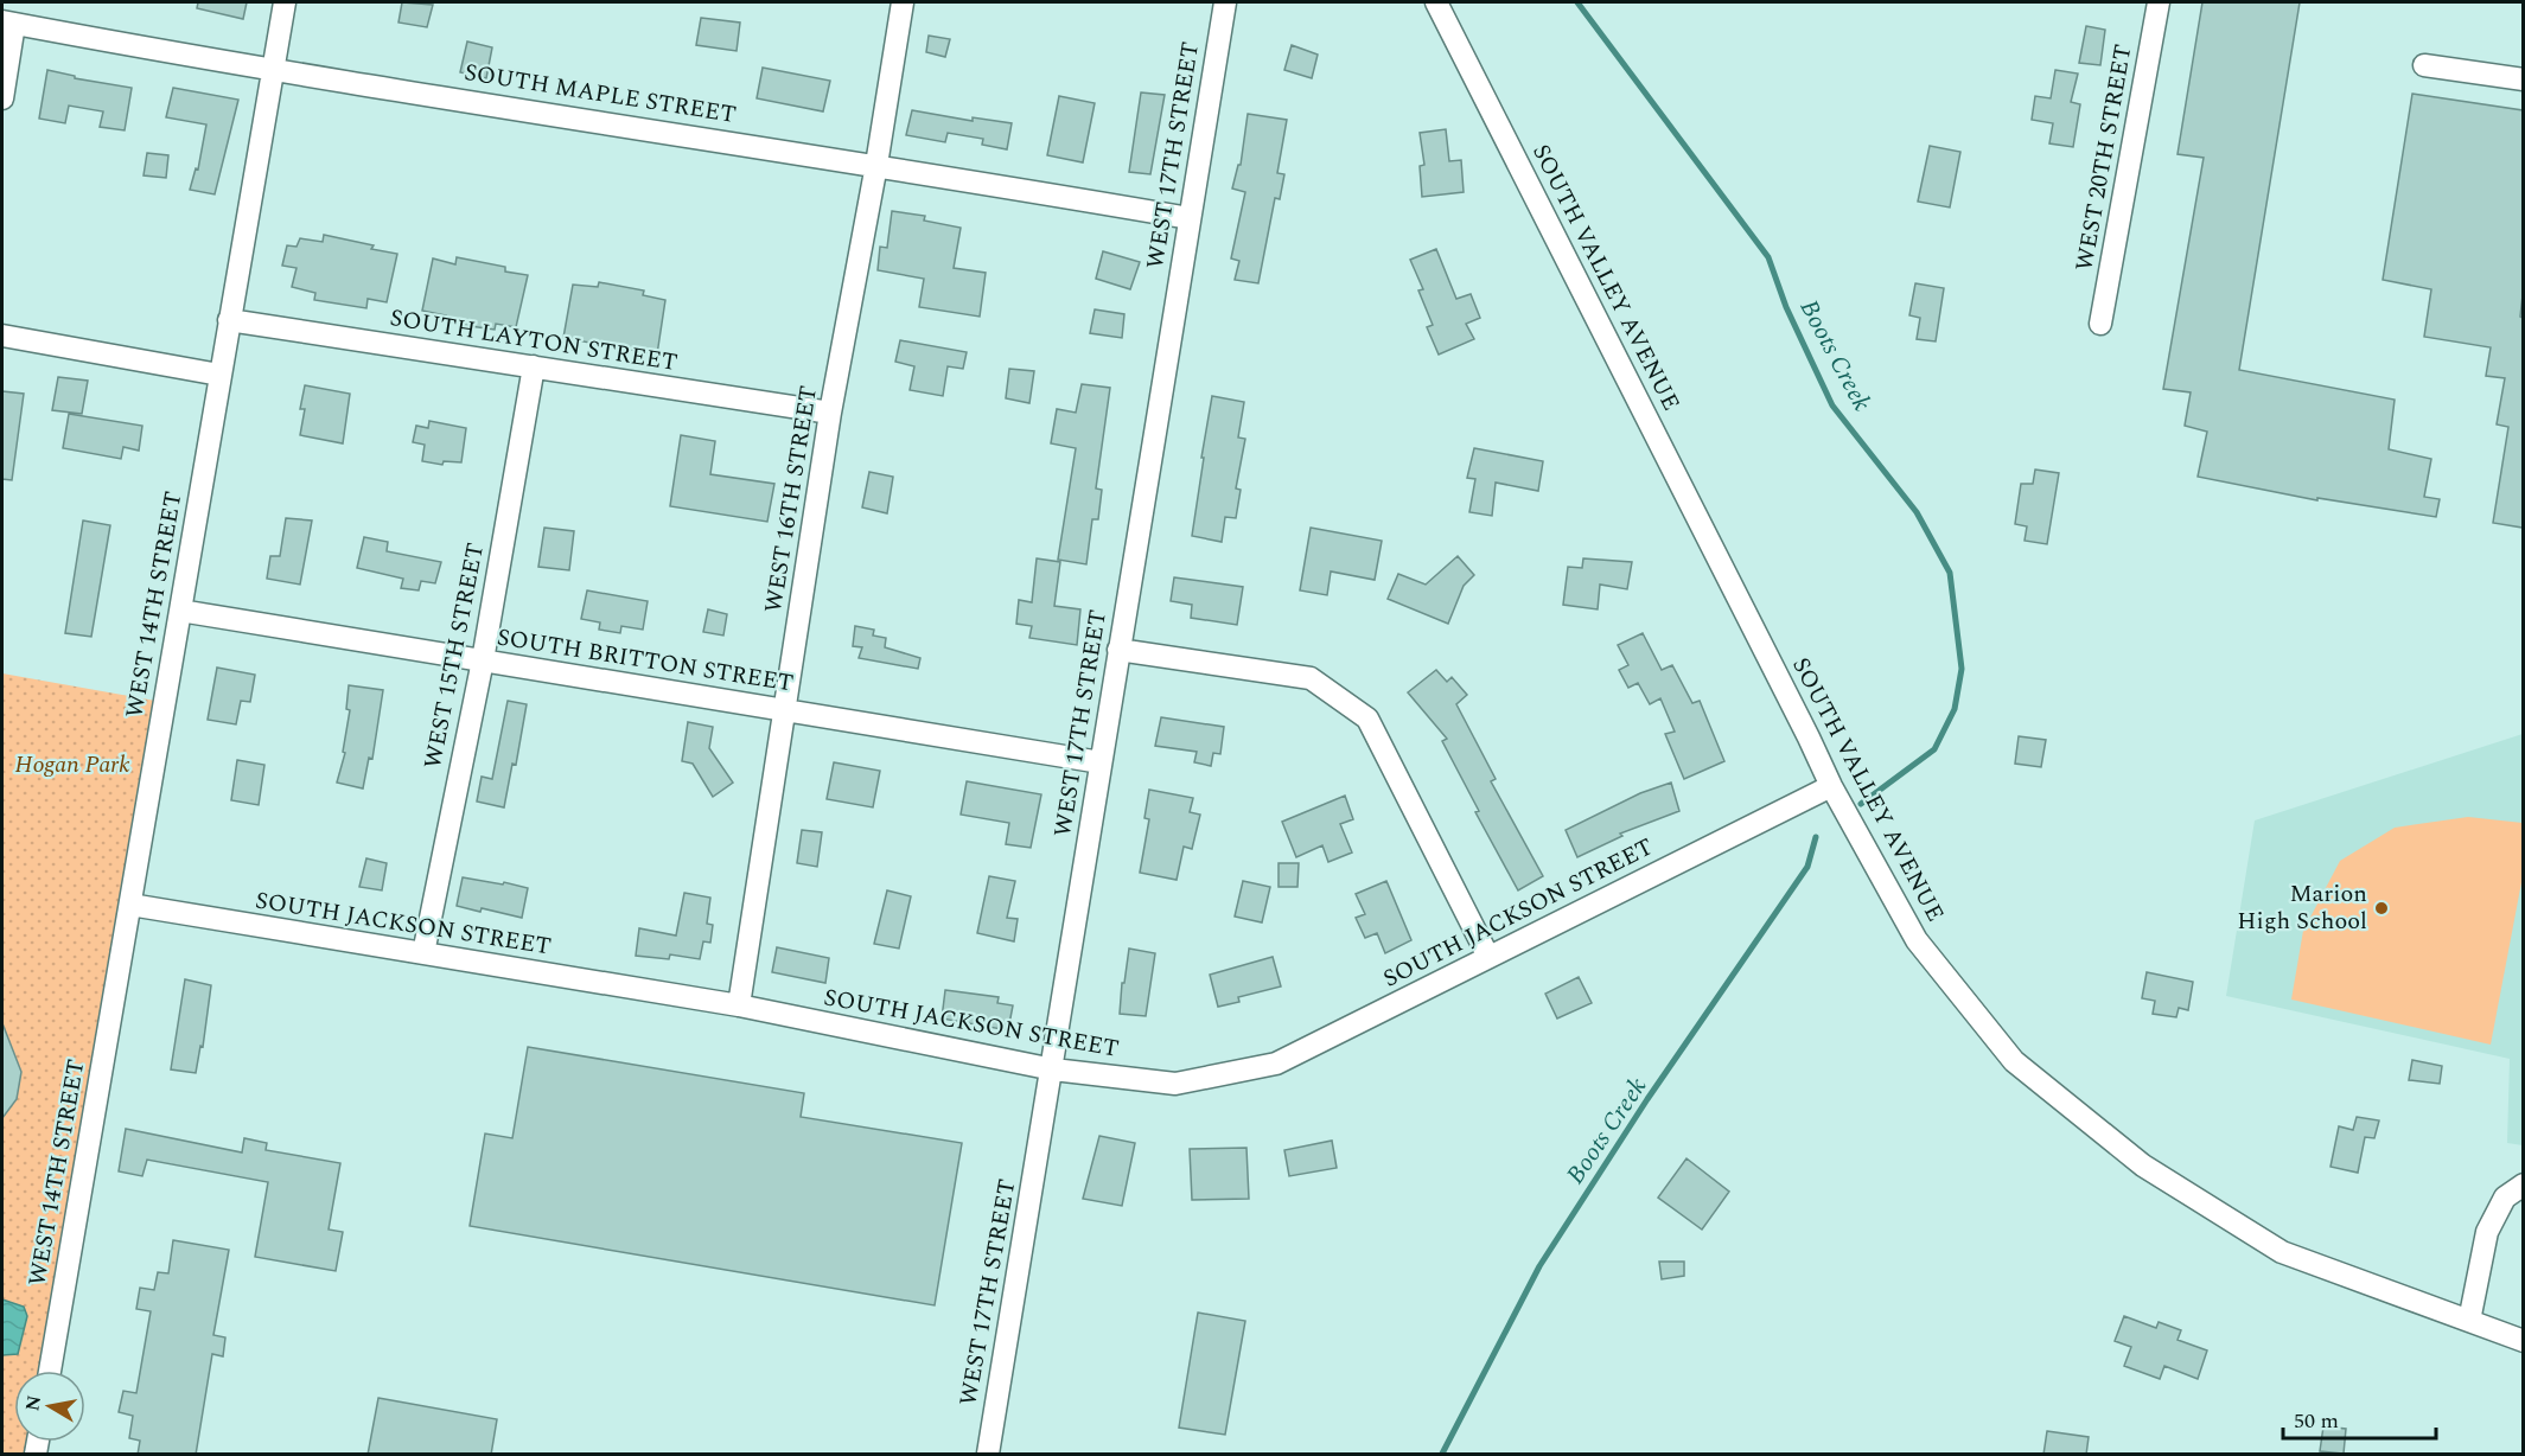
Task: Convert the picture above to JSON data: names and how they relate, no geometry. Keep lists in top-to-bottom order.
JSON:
{
  "streets": {
    "street": [
      "SOUTH MAPLE STREET",
      "WEST 17TH STREET",
      "WEST 20TH STREET",
      "SOUTH VALLEY AVENUE",
      "SOUTH LAYTON STREET",
      "WEST 16TH STREET",
      "WEST 14TH STREET",
      "WEST 15TH STREET",
      "SOUTH BRITTON STREET",
      "SOUTH JACKSON STREET"
    ]
  },
  "crossings": [
    ["SOUTH MAPLE STREET", "WEST 17TH STREET"],
    ["SOUTH MAPLE STREET", "WEST 16TH STREET"],
    ["SOUTH MAPLE STREET", "WEST 14TH STREET"],
    ["WEST 17TH STREET", "SOUTH BRITTON STREET"],
    ["WEST 17TH STREET", "SOUTH JACKSON STREET"],
    ["SOUTH VALLEY AVENUE", "SOUTH JACKSON STREET"],
    ["SOUTH LAYTON STREET", "WEST 16TH STREET"],
    ["SOUTH LAYTON STREET", "WEST 14TH STREET"],
    ["SOUTH LAYTON STREET", "WEST 15TH STREET"],
    ["WEST 16TH STREET", "SOUTH BRITTON STREET"],
    ["WEST 16TH STREET", "SOUTH JACKSON STREET"],
    ["WEST 14TH STREET", "SOUTH BRITTON STREET"],
    ["WEST 14TH STREET", "SOUTH JACKSON STREET"],
    ["WEST 15TH STREET", "SOUTH BRITTON STREET"],
    ["WEST 15TH STREET", "SOUTH JACKSON STREET"]
  ],
  "water": ["Boots Creek"],
  "parks": ["Hogan Park"],
  "places": ["Marion High School"],
  "scale_bar": "50 m",
  "north": "left"
}
